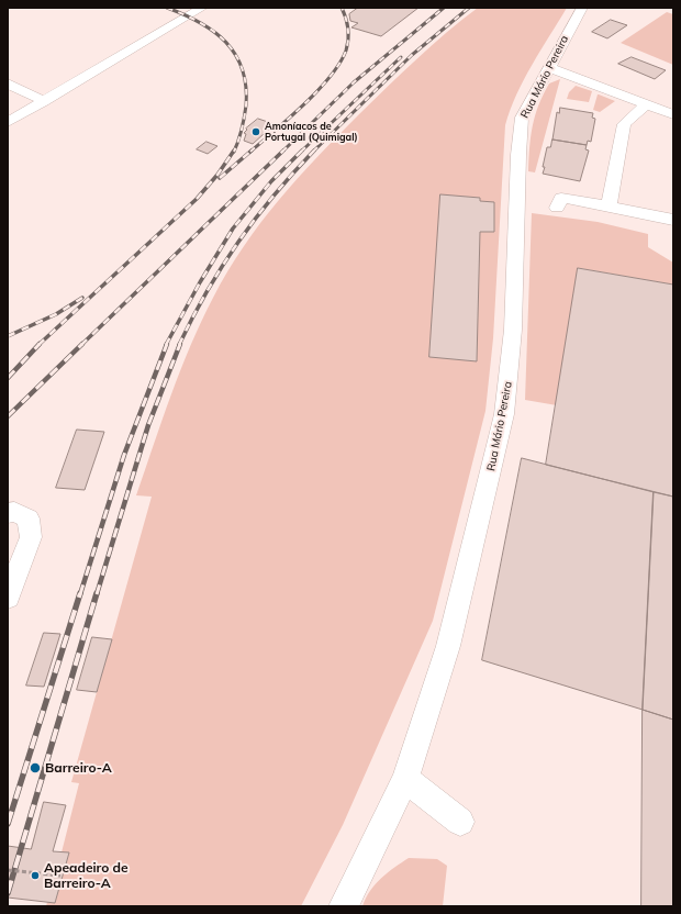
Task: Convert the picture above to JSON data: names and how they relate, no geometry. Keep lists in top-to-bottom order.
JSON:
{
  "streets": {
    "street": ["Rua Mário Pereira"]
  },
  "places": ["Amoníacos de Portugal (Quimigal)", "Barreiro-A", "Apeadeiro de Barreiro-A"]
}
